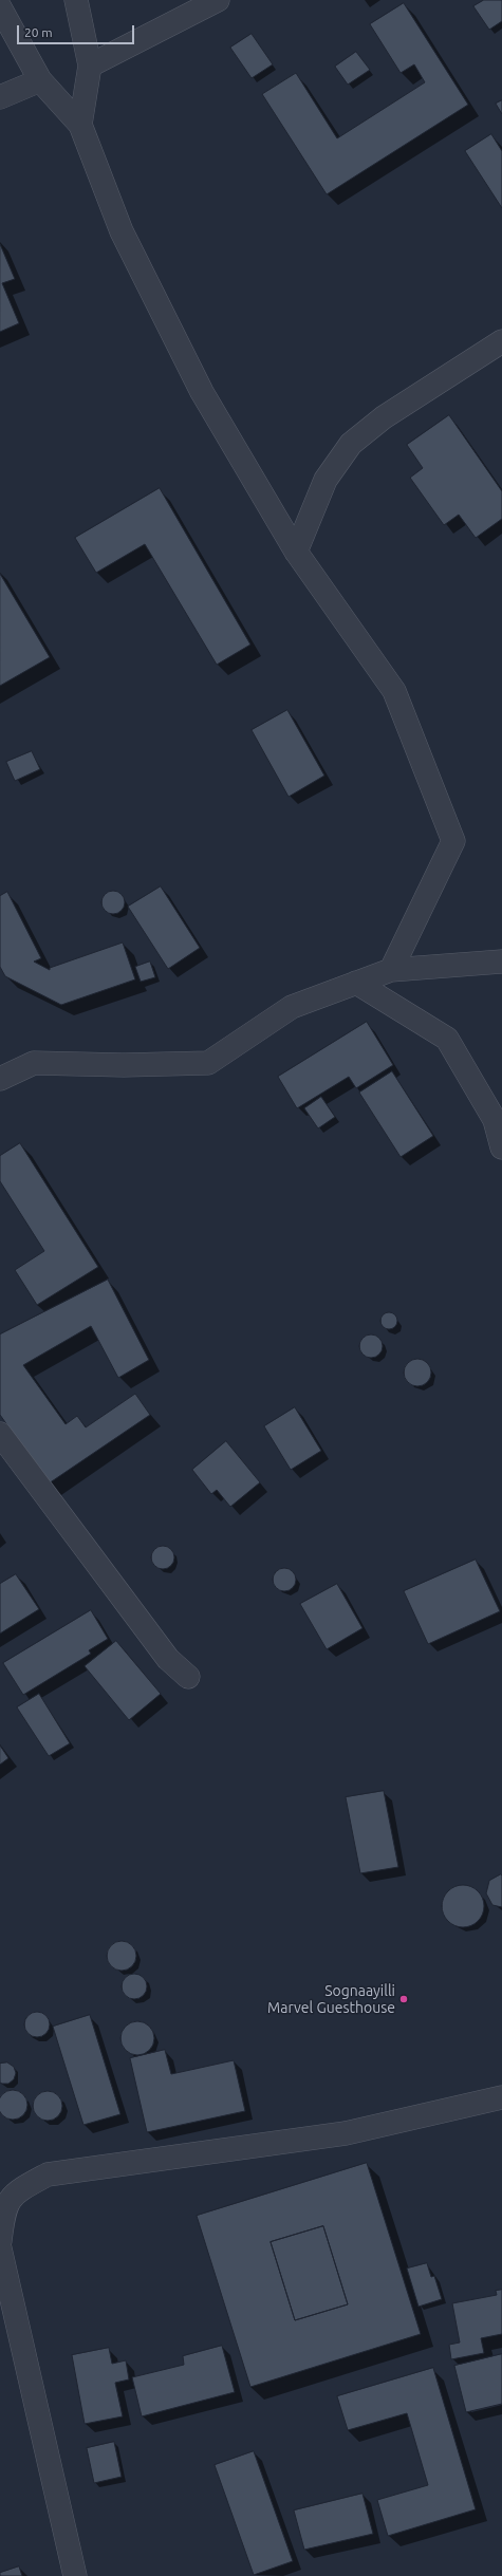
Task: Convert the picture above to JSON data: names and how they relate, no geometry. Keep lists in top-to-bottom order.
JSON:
{
  "places": ["Sognaayilli Marvel Guesthouse"],
  "scale_bar": "20 m"
}
